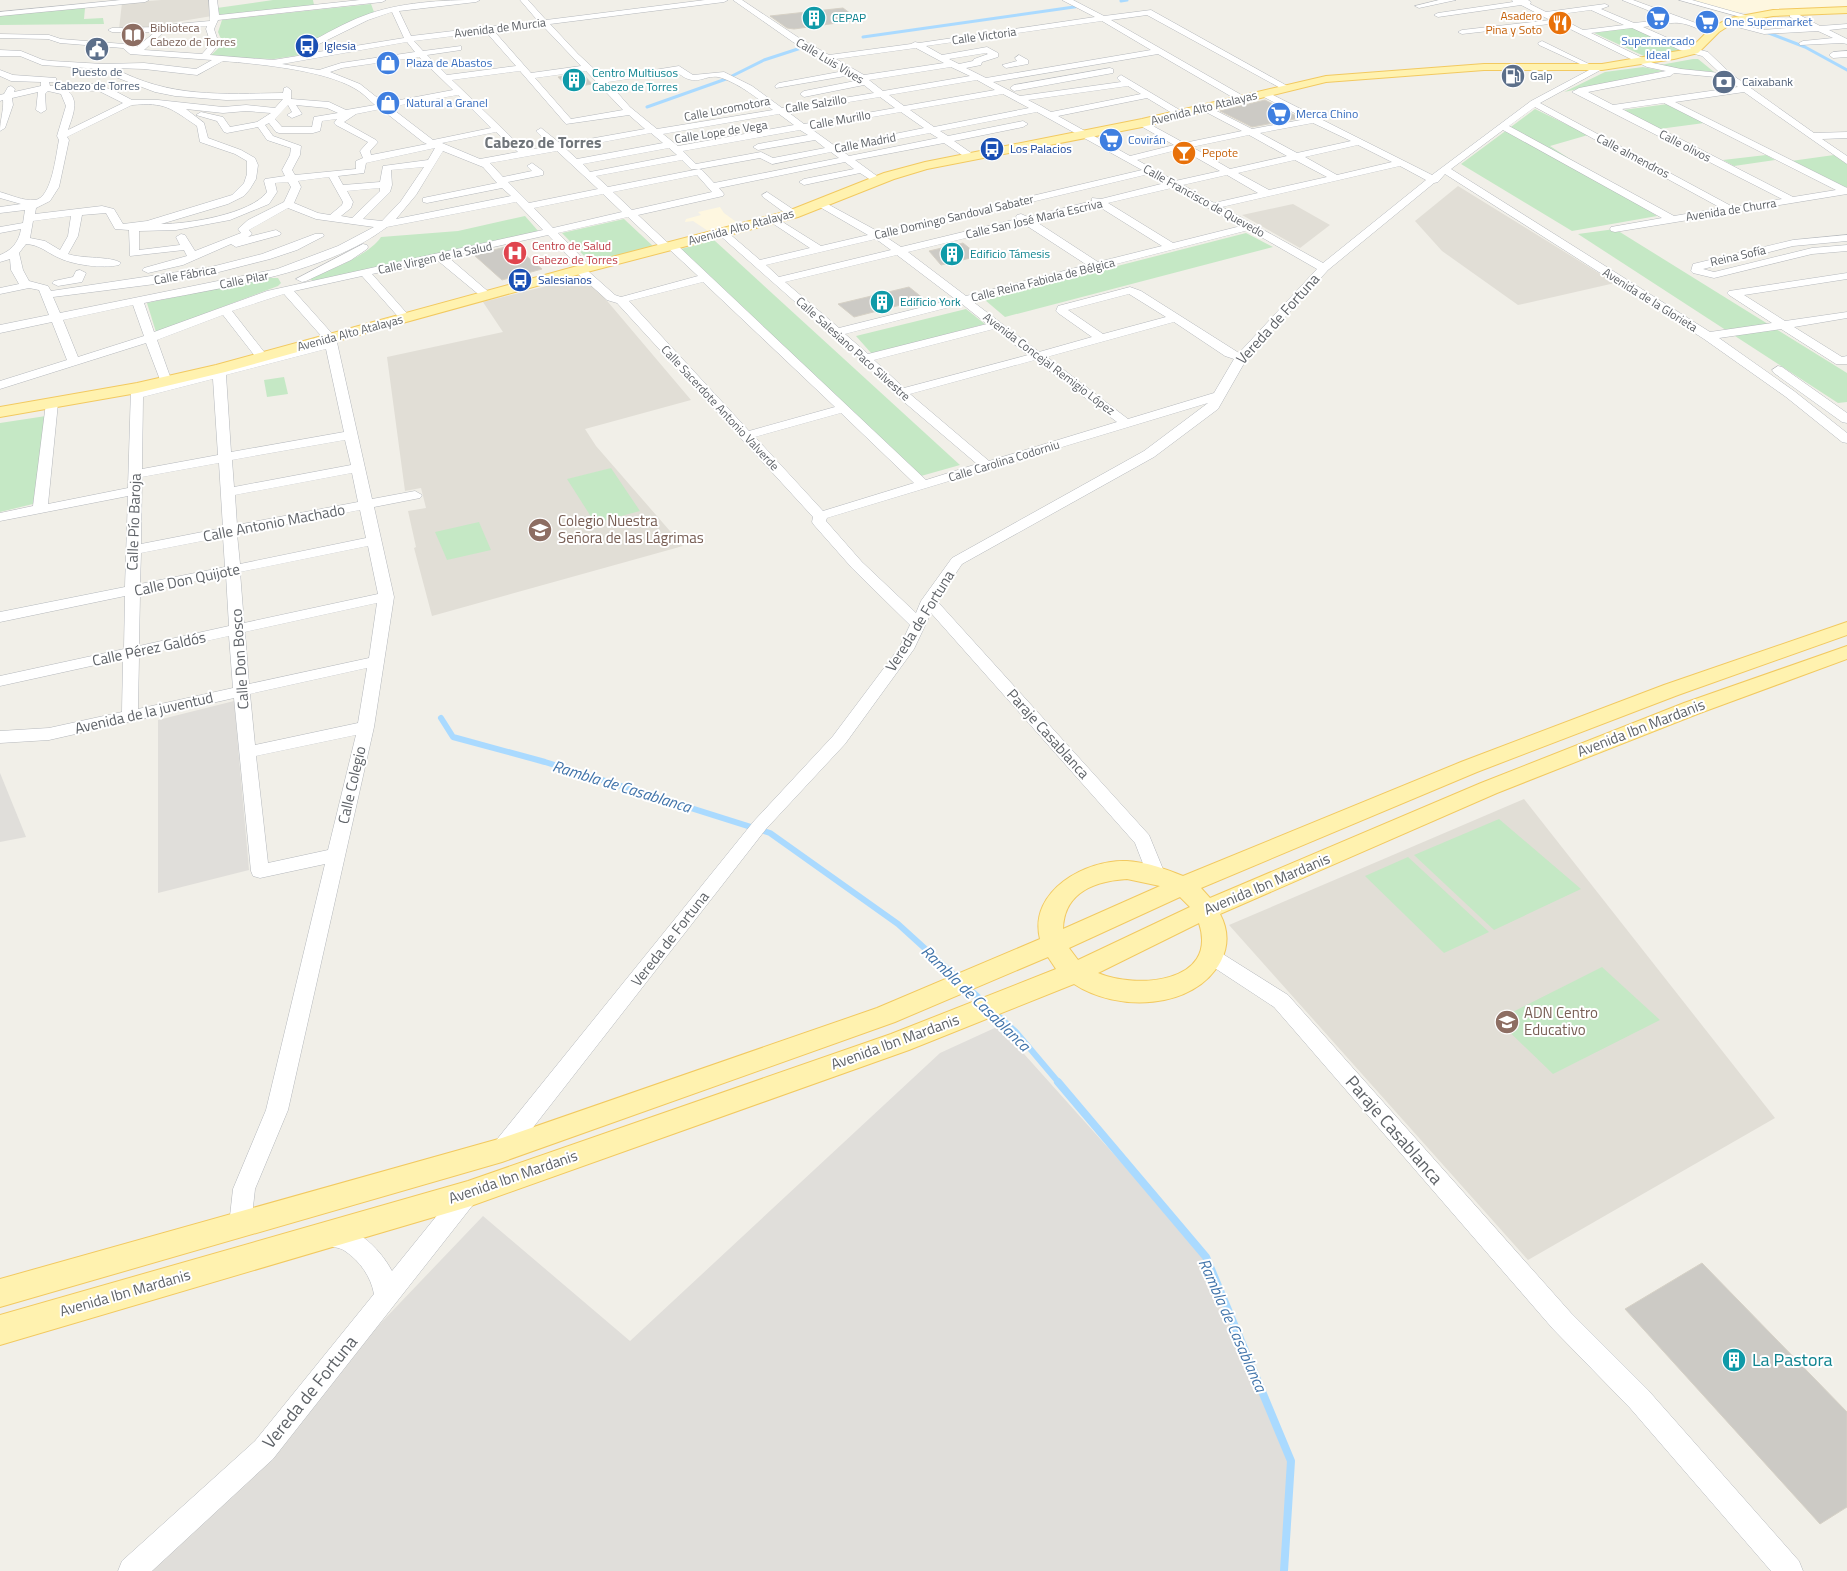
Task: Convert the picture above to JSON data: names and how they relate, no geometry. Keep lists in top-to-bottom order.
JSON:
{
  "streets": {
    "main road": ["Avenida Alto Atalayas", "Avenida Ibn Mardanis"],
    "street": [
      "Avenida de Murcia",
      "Calle Victoria",
      "Calle Luis Vives",
      "Calle Salzillo",
      "Calle Locomotora",
      "Calle Murillo",
      "Calle Lope de Vega",
      "Calle Madrid",
      "Calle olivos",
      "Calle almendros",
      "Calle Francisco de Quevedo",
      "Avenida de Churra",
      "Calle Domingo Sandoval Sabater",
      "Calle San José María Escriva",
      "Reina Sofía",
      "Calle Virgen de la Salud",
      "Calle Fábrica",
      "Calle Pilar",
      "Calle Reina Fabiola de Bélgica",
      "Avenida de la Glorieta",
      "Vereda de Fortuna",
      "Calle Salesiano Paco Silvestre",
      "Avenida Concejal Remigio López",
      "Calle Sacerdote Antonio Valverde",
      "Calle Carolina Codorniu",
      "Calle Pío Baroja",
      "Calle Antonio Machado",
      "Calle Don Quijote",
      "Calle Pérez Galdós",
      "Calle Don Bosco",
      "Avenida de la juventud",
      "Paraje Casablanca",
      "Calle Colegio"
    ]
  },
  "crossings": [
    ["Avenida de Murcia", "Calle Sacerdote Antonio Valverde"],
    ["Calle Victoria", "Calle Luis Vives"],
    ["Calle Victoria", "Avenida Alto Atalayas"],
    ["Calle Victoria", "Calle Francisco de Quevedo"],
    ["Calle Luis Vives", "Calle Salzillo"],
    ["Calle Luis Vives", "Avenida Alto Atalayas"],
    ["Calle Luis Vives", "Calle Murillo"],
    ["Calle Luis Vives", "Calle Lope de Vega"],
    ["Calle Luis Vives", "Calle Madrid"],
    ["Calle Luis Vives", "Calle Virgen de la Salud"],
    ["Calle Salzillo", "Calle Locomotora"],
    ["Calle Salzillo", "Calle Lope de Vega"],
    ["Calle Salzillo", "Calle Francisco de Quevedo"],
    ["Avenida Alto Atalayas", "Calle Francisco de Quevedo"],
    ["Avenida Alto Atalayas", "Calle Salesiano Paco Silvestre"],
    ["Avenida Alto Atalayas", "Avenida Concejal Remigio López"],
    ["Avenida Alto Atalayas", "Calle Sacerdote Antonio Valverde"],
    ["Avenida Alto Atalayas", "Calle Pío Baroja"],
    ["Avenida Alto Atalayas", "Calle Don Bosco"],
    ["Avenida Alto Atalayas", "Calle Colegio"],
    ["Calle Murillo", "Calle Lope de Vega"],
    ["Calle Murillo", "Calle Francisco de Quevedo"],
    ["Calle Lope de Vega", "Calle Francisco de Quevedo"],
    ["Calle Madrid", "Calle Francisco de Quevedo"],
    ["Calle olivos", "Avenida de Churra"],
    ["Calle almendros", "Avenida de Churra"],
    ["Calle Francisco de Quevedo", "Calle Domingo Sandoval Sabater"],
    ["Calle Francisco de Quevedo", "Calle San José María Escriva"],
    ["Calle Francisco de Quevedo", "Calle Virgen de la Salud"],
    ["Calle Francisco de Quevedo", "Calle Reina Fabiola de Bélgica"],
    ["Calle Francisco de Quevedo", "Vereda de Fortuna"],
    ["Calle Domingo Sandoval Sabater", "Calle Salesiano Paco Silvestre"],
    ["Calle Domingo Sandoval Sabater", "Avenida Concejal Remigio López"],
    ["Calle San José María Escriva", "Calle Salesiano Paco Silvestre"],
    ["Calle San José María Escriva", "Avenida Concejal Remigio López"],
    ["Calle Virgen de la Salud", "Calle Sacerdote Antonio Valverde"],
    ["Calle Pilar", "Calle Sacerdote Antonio Valverde"],
    ["Calle Reina Fabiola de Bélgica", "Calle Salesiano Paco Silvestre"],
    ["Calle Reina Fabiola de Bélgica", "Avenida Concejal Remigio López"],
    ["Avenida de la Glorieta", "Vereda de Fortuna"],
    ["Vereda de Fortuna", "Calle Sacerdote Antonio Valverde"],
    ["Vereda de Fortuna", "Calle Carolina Codorniu"],
    ["Vereda de Fortuna", "Avenida Ibn Mardanis"],
    ["Vereda de Fortuna", "Paraje Casablanca"],
    ["Calle Salesiano Paco Silvestre", "Calle Carolina Codorniu"],
    ["Avenida Concejal Remigio López", "Calle Carolina Codorniu"],
    ["Calle Sacerdote Antonio Valverde", "Calle Carolina Codorniu"],
    ["Calle Pío Baroja", "Calle Antonio Machado"],
    ["Calle Pío Baroja", "Calle Don Quijote"],
    ["Calle Pío Baroja", "Calle Pérez Galdós"],
    ["Calle Pío Baroja", "Avenida de la juventud"],
    ["Calle Antonio Machado", "Calle Don Bosco"],
    ["Calle Antonio Machado", "Calle Colegio"],
    ["Calle Don Quijote", "Calle Don Bosco"],
    ["Calle Don Quijote", "Calle Colegio"],
    ["Calle Pérez Galdós", "Calle Don Bosco"],
    ["Calle Pérez Galdós", "Calle Colegio"],
    ["Calle Don Bosco", "Avenida de la juventud"],
    ["Calle Don Bosco", "Calle Colegio"],
    ["Avenida de la juventud", "Calle Colegio"],
    ["Avenida Ibn Mardanis", "Calle Colegio"]
  ],
  "districts": ["Cabezo de Torres"],
  "water": ["Rambla de Casablanca"],
  "places": {
    "building": [
      "CEPAP",
      "Centro Multiusos Cabezo de Torres",
      "Edificio Támesis",
      "Edificio York",
      "La Pastora"
    ],
    "supermarket": [
      "Supermercado Ideal",
      "One Supermarket",
      "Merca Chino",
      "Covirán"
    ],
    "restaurant": ["Asadero Pina y Soto"],
    "library": ["Biblioteca Cabezo de Torres"],
    "bus stop": ["Iglesia", "Los Palacios", "Salesianos"],
    "public building": ["Puesto de Cabezo de Torres"],
    "shop": ["Plaza de Abastos", "Natural a Granel"],
    "fuel station": ["Galp"],
    "bank": ["Caixabank"],
    "bar": ["Pepote"],
    "hospital": ["Centro de Salud Cabezo de Torres"],
    "school or university": ["Colegio Nuestra Señora de las Lágrimas", "ADN Centro Educativo"]
  }
}
